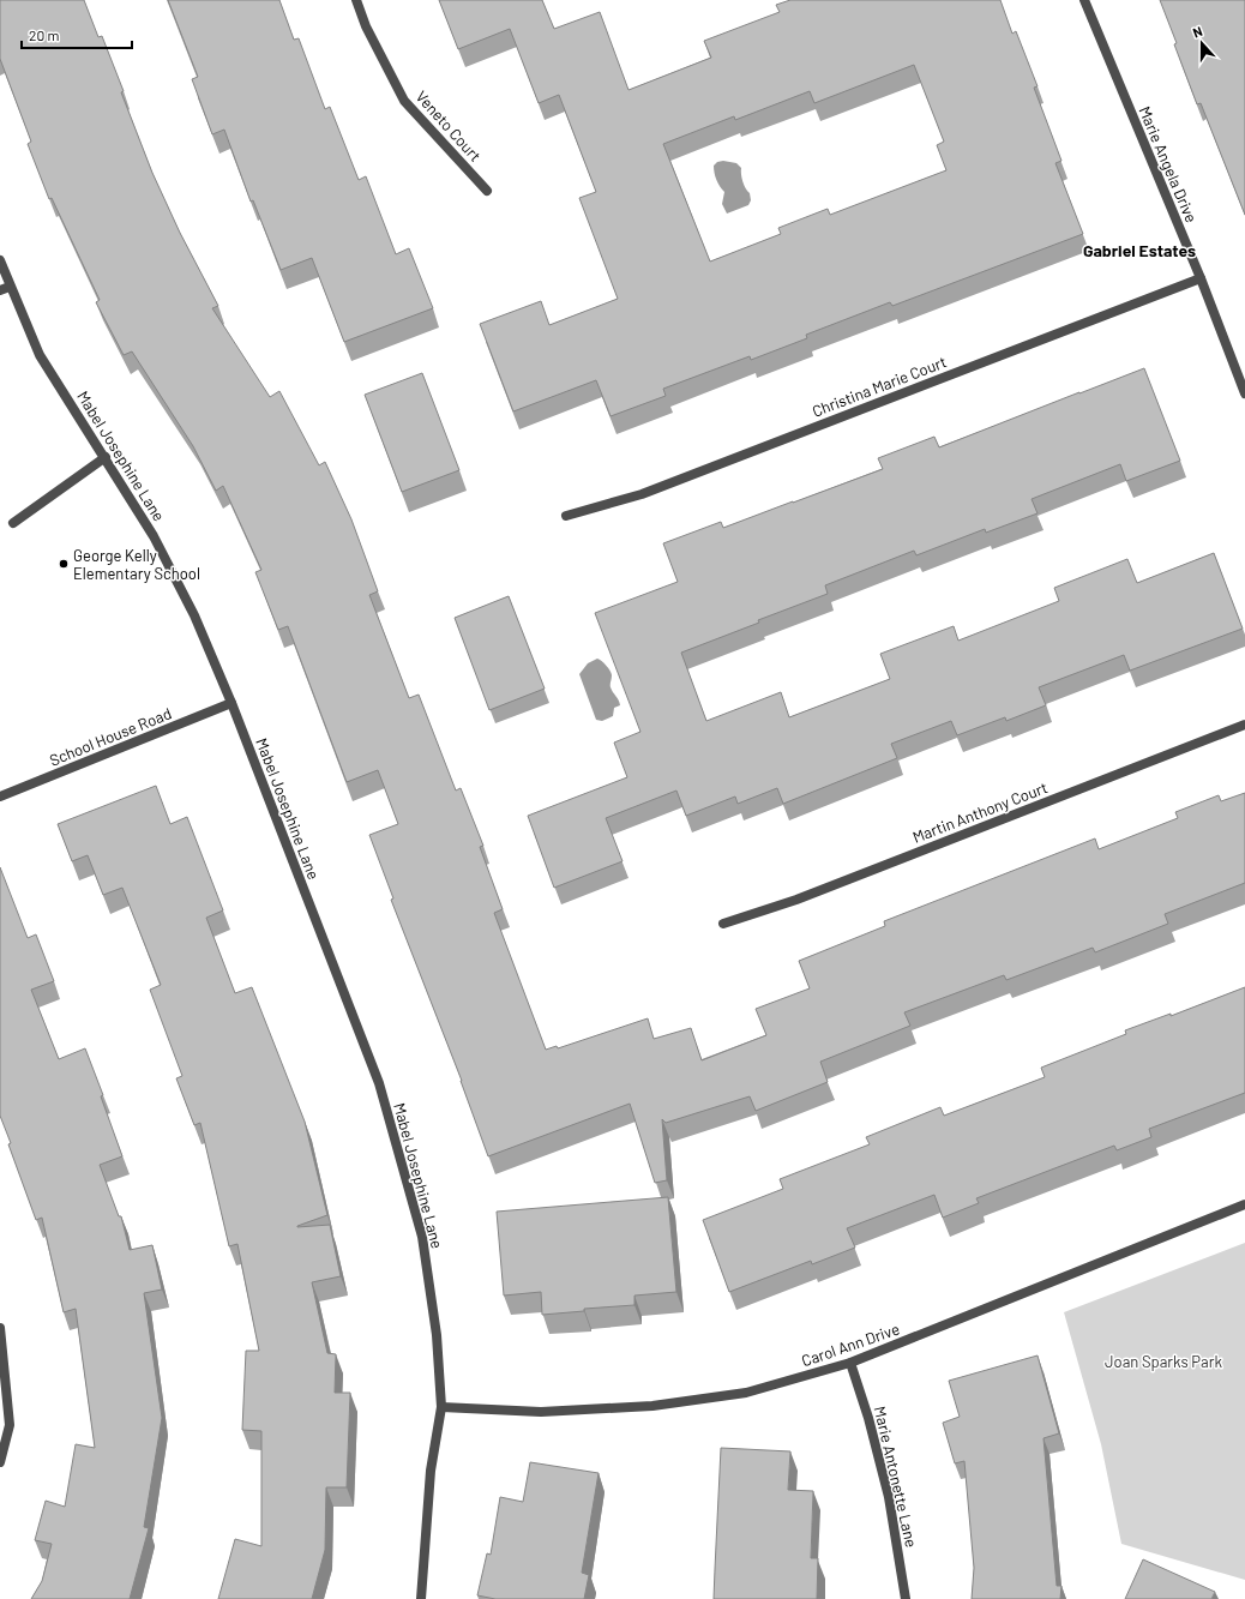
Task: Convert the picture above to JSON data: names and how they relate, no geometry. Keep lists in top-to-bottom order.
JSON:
{
  "streets": {
    "street": [
      "Veneto Court",
      "Marie Angela Drive",
      "Christina Marie Court",
      "Mabel Josephine Lane",
      "School House Road",
      "Martin Anthony Court",
      "Carol Ann Drive",
      "Marie Antonette Lane"
    ]
  },
  "crossings": [
    ["Marie Angela Drive", "Christina Marie Court"],
    ["Mabel Josephine Lane", "School House Road"],
    ["Mabel Josephine Lane", "Carol Ann Drive"],
    ["Carol Ann Drive", "Marie Antonette Lane"]
  ],
  "districts": ["Gabriel Estates"],
  "parks": ["Joan Sparks Park"],
  "places": ["George Kelly Elementary School"],
  "scale_bar": "20 m",
  "north": "top"
}
